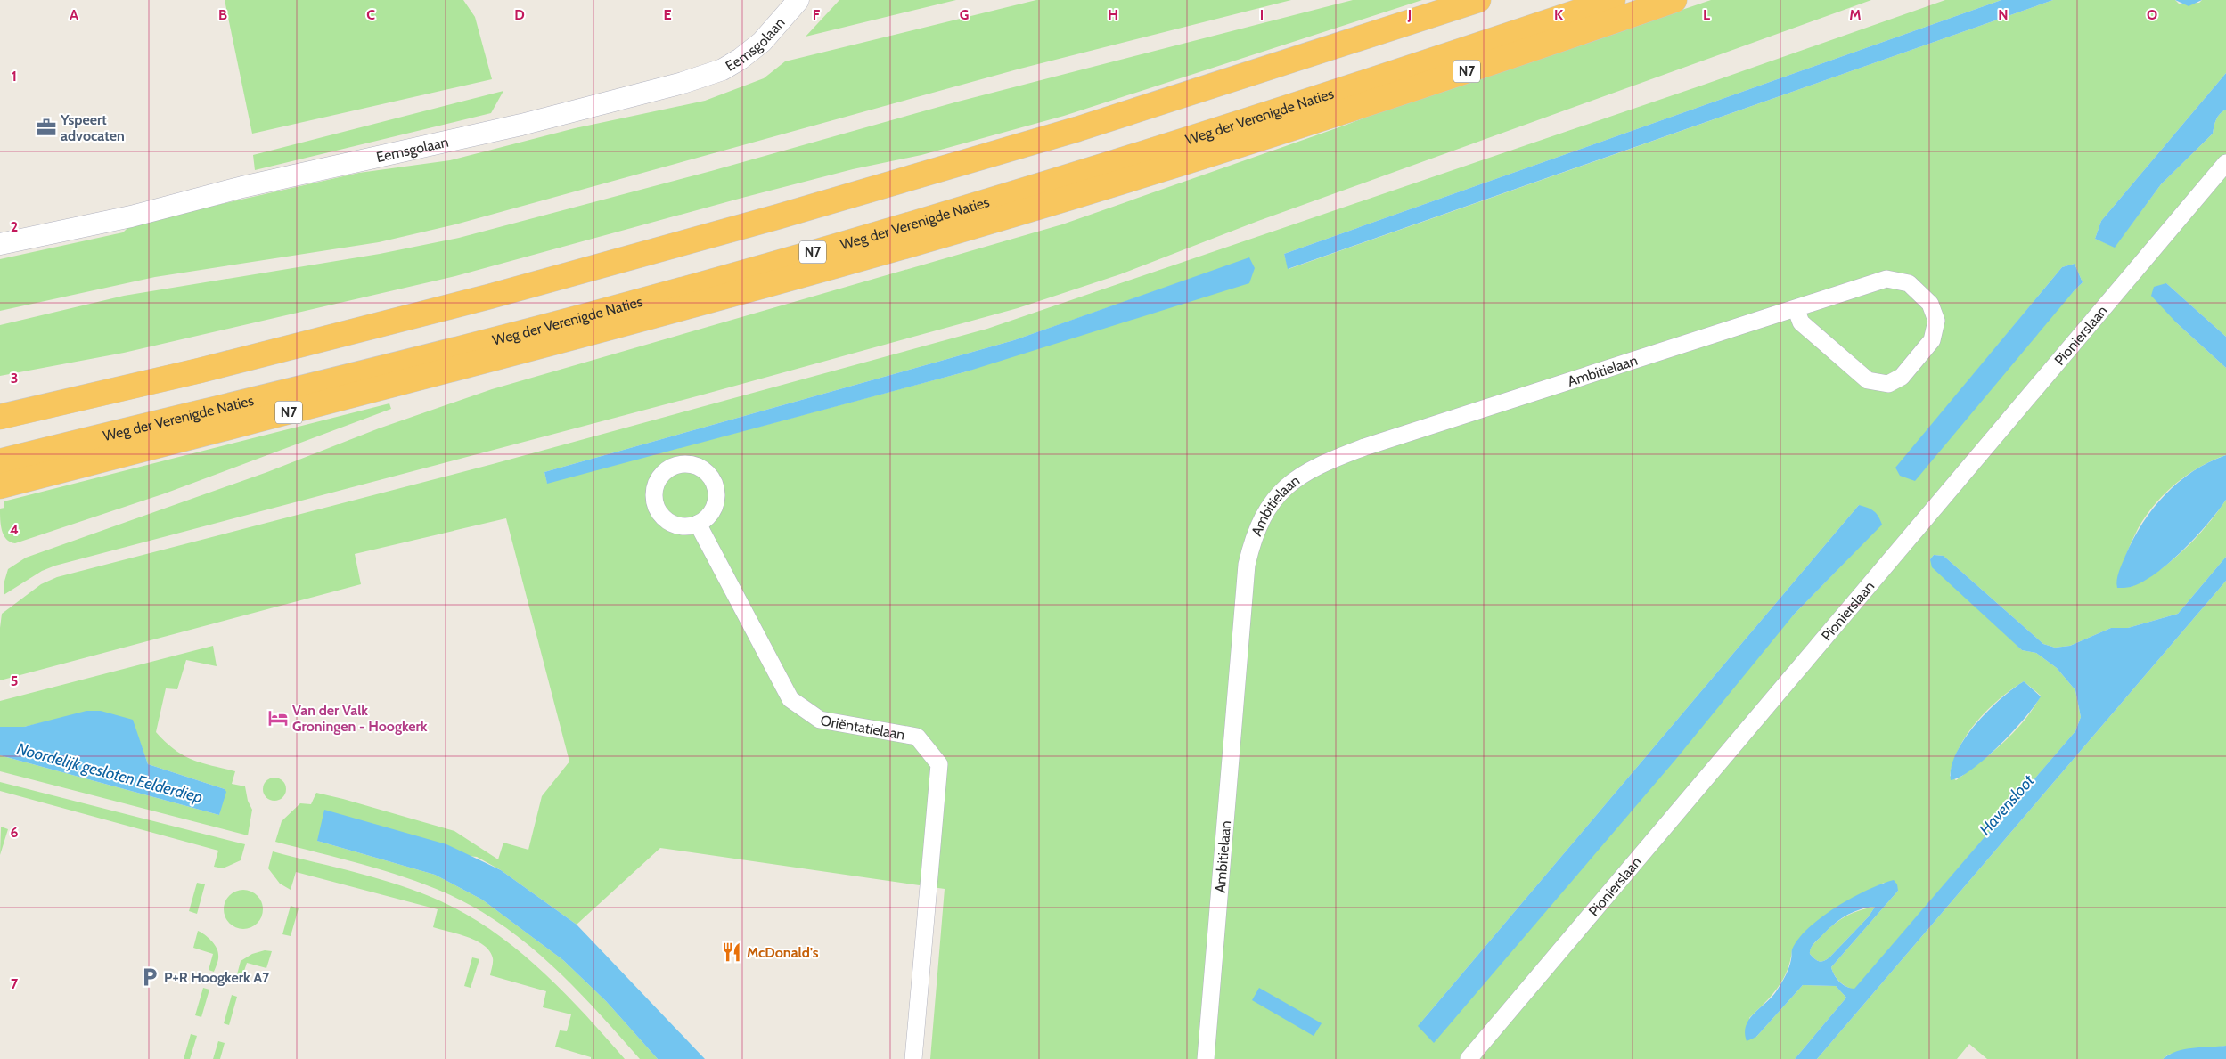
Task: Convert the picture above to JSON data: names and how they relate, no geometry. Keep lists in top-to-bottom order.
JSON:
{
  "streets": {
    "highway": ["N7", "Weg der Verenigde Naties"],
    "street": [
      "Eemsgolaan",
      "Pionierslaan",
      "Ambitielaan",
      "Oriëntatielaan"
    ]
  },
  "water": ["Noordelijk gesloten Eelderdiep", "Havensloot"],
  "places": {
    "office": ["Yspeert advocaten"],
    "hotel": ["Van der Valk Groningen - Hoogkerk"],
    "restaurant": ["McDonald's"],
    "parking": ["P+R Hoogkerk A7"]
  },
  "grid": {
    "columns": [
      "A",
      "B",
      "C",
      "D",
      "E",
      "F",
      "G",
      "H",
      "I",
      "J",
      "K",
      "L",
      "M",
      "N",
      "O"
    ],
    "rows": [
      "1",
      "2",
      "3",
      "4",
      "5",
      "6",
      "7"
    ]
  }
}
